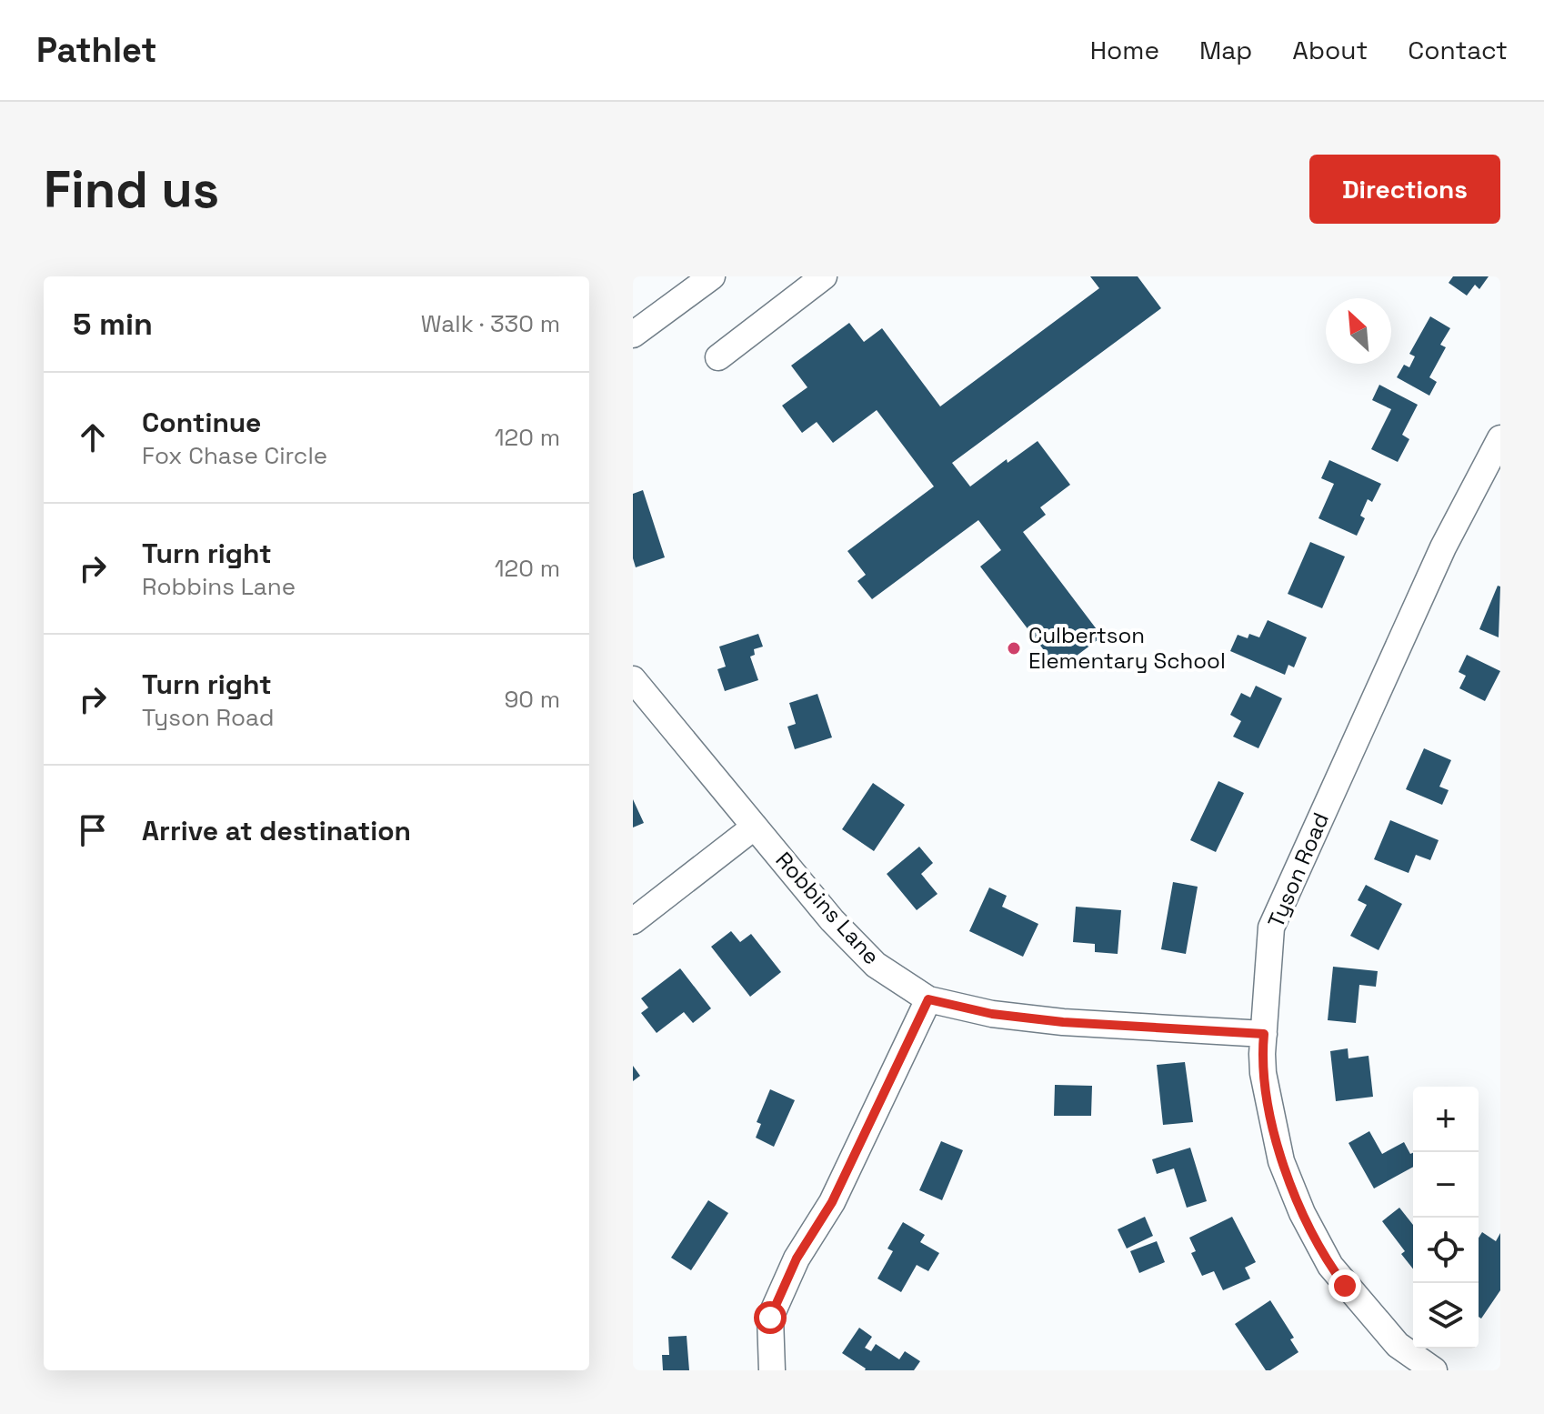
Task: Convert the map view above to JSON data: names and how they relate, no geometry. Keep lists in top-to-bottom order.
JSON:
{
  "streets": {
    "street": ["Tyson Road", "Robbins Lane"]
  },
  "crossings": [
    ["Tyson Road", "Robbins Lane"]
  ],
  "places": ["Culbertson Elementary School"],
  "north": "top left",
  "page": {
    "header": "Pathlet",
    "nav": [
      "Home",
      "Map",
      "About",
      "Contact"
    ],
    "buttons": "Directions",
    "title": "Find us",
    "heading": ["5 min", "Walk · 330 m"],
    "list": [
      ["Continue", "Fox Chase Circle", "120 m"],
      ["Turn right", "Robbins Lane", "120 m"],
      ["Turn right", "Tyson Road", "90 m"],
      "Arrive at destination"
    ],
    "map_buttons": ["+", "−"]
  }
}
